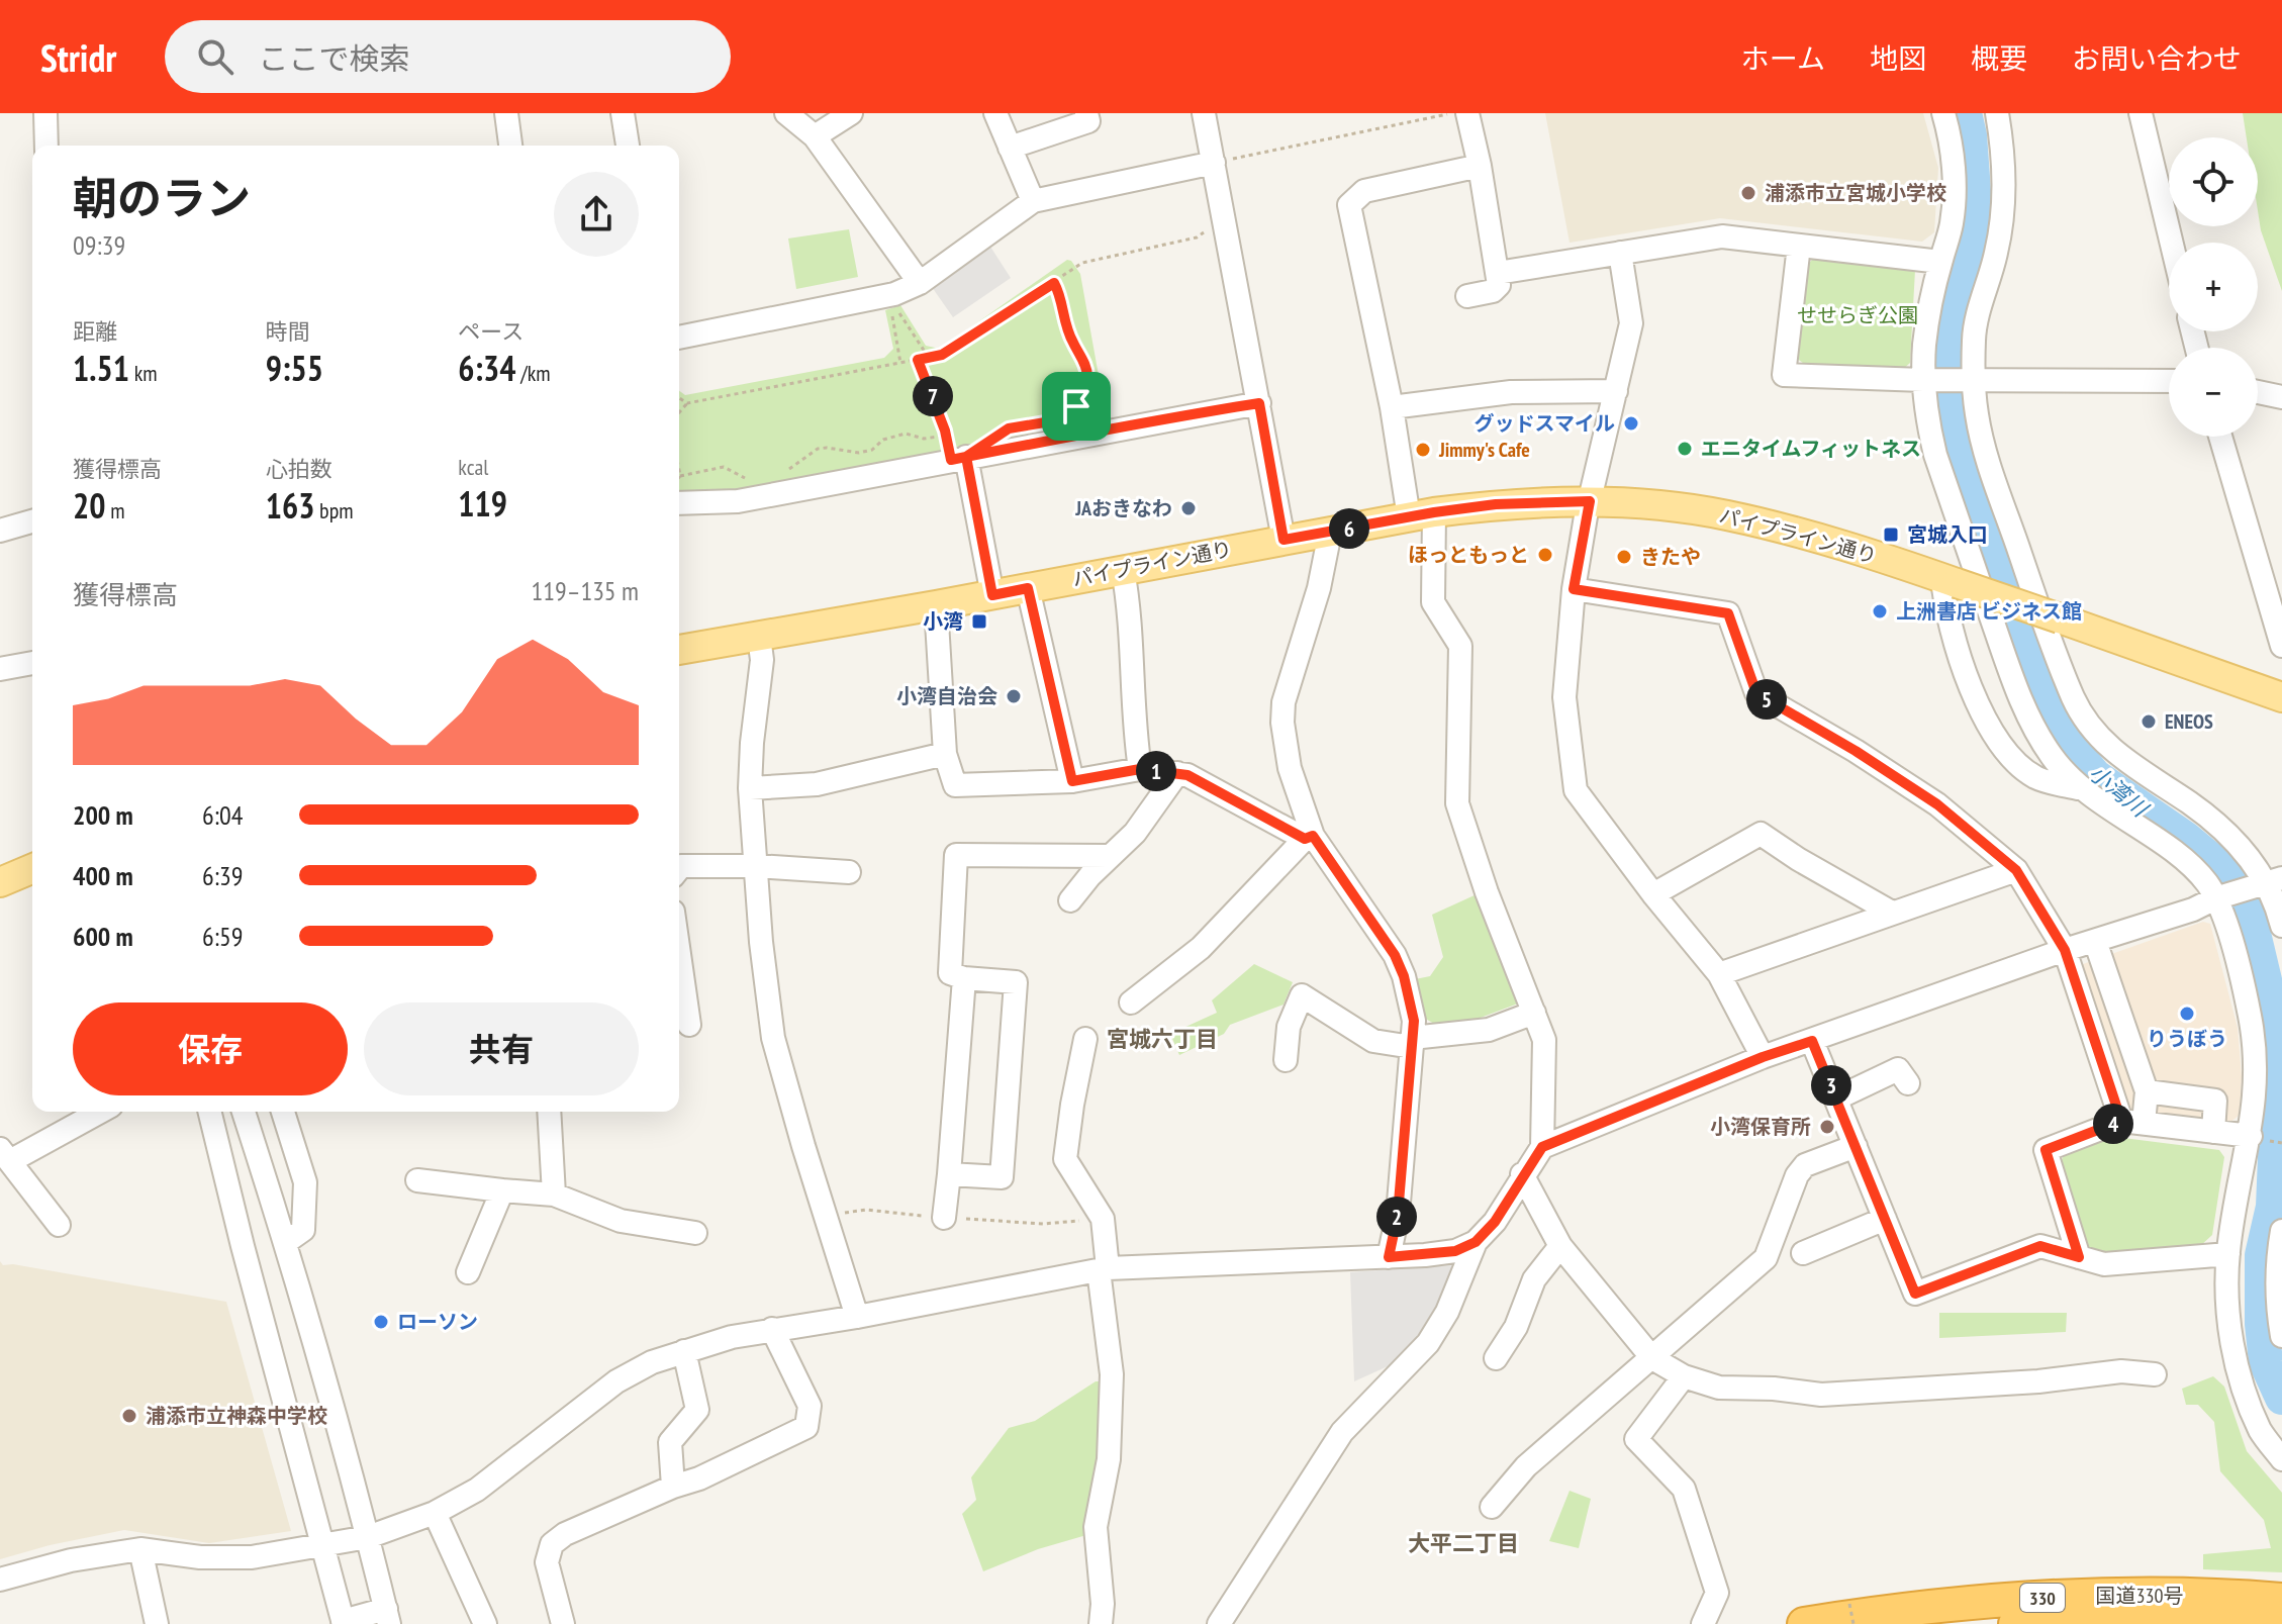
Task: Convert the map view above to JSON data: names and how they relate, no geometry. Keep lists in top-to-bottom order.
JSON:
{
  "streets": {
    "highway": ["国道330号", "330"],
    "main road": ["パイプライン通り"]
  },
  "districts": ["宮城六丁目", "大平二丁目"],
  "water": ["小湾川"],
  "parks": ["せせらぎ公園"],
  "places": {
    "other": [
      "浦添市立宮城小学校",
      "グッドスマイル",
      "エニタイムフィットネス",
      "Jimmy's Cafe",
      "JAおきなわ",
      "ほっともっと",
      "きたや",
      "上洲書店 ビジネス館",
      "小湾自治会",
      "ENEOS",
      "りうぼう",
      "小湾保育所",
      "ローソン",
      "浦添市立神森中学校"
    ],
    "transit": ["宮城入口", "小湾"]
  },
  "page": {
    "header": "Stridr",
    "search": "ここで検索",
    "nav": [
      "ホーム",
      "地図",
      "概要",
      "お問い合わせ"
    ],
    "map_buttons": ["+", "−"],
    "heading": ["朝のラン", "09:39"],
    "stats": [
      ["距離", "1.51 km"],
      ["時間", "9:55"],
      ["ペース", "6:34 /km"],
      ["獲得標高", "20 m"],
      ["心拍数", "163 bpm"],
      ["kcal", "119"]
    ],
    "pins": [
      "7",
      "6",
      "5",
      "1",
      "3",
      "4",
      "2"
    ],
    "chart": ["獲得標高", "119–135 m"],
    "list": [
      {
        "name": "200 m",
        "note": "6:04"
      },
      {
        "name": "400 m",
        "note": "6:39"
      },
      {
        "name": "600 m",
        "note": "6:59"
      }
    ],
    "buttons": ["保存", "共有"]
  }
}
